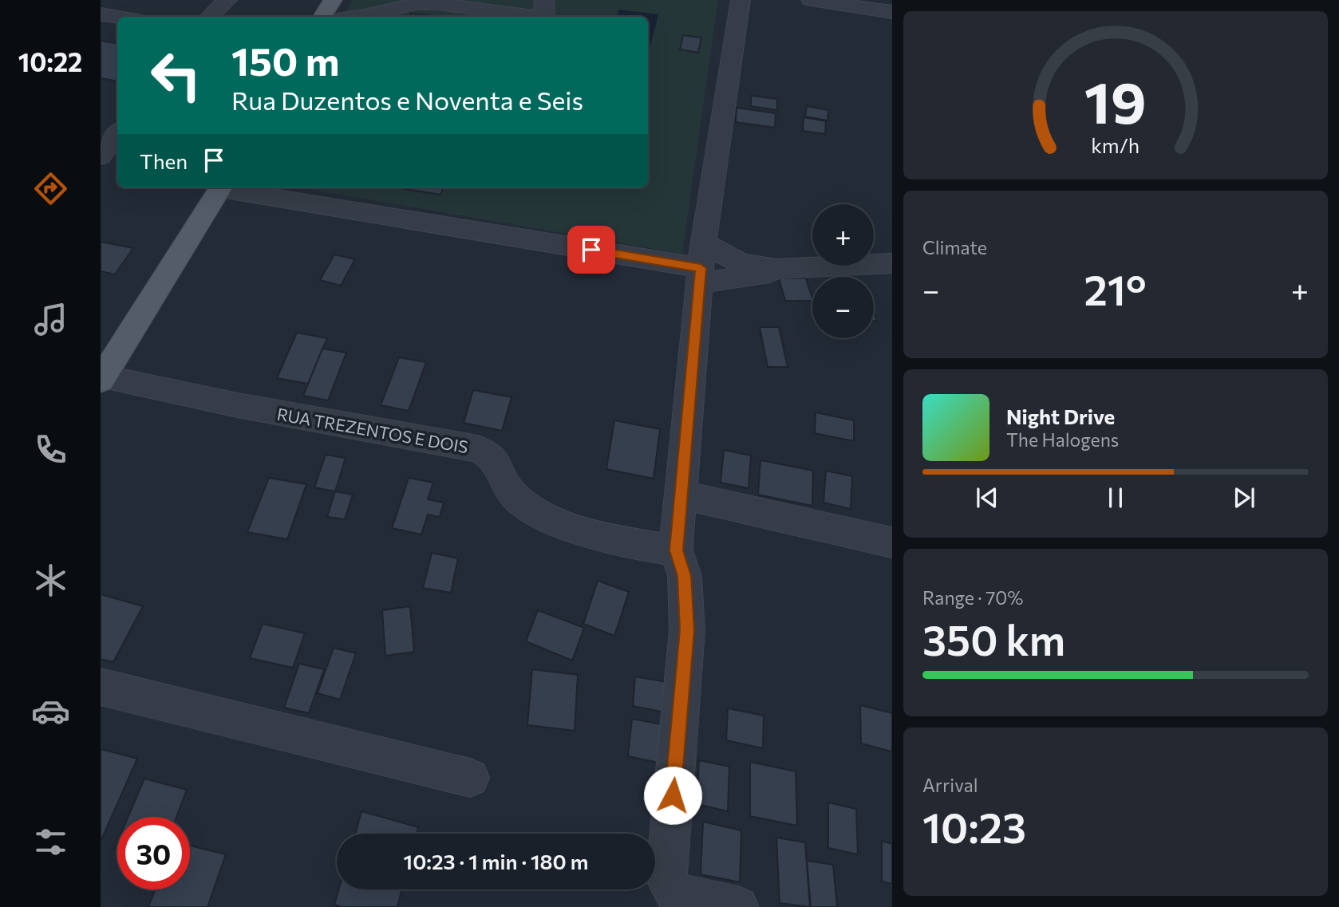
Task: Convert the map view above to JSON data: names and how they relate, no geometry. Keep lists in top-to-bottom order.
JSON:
{
  "streets": {
    "street": ["RUA TREZENTOS E DOIS"]
  },
  "page": {
    "tabs": "10:22",
    "turn": ["150 m", "Rua Duzentos e Noventa e Seis"],
    "then": "Then",
    "tile": [
      "Climate",
      ["Range · 70%", "350 km"],
      ["Arrival", "10:23"]
    ],
    "map_buttons": ["+", "−"],
    "heat": ["−", "21°", "+"],
    "song": ["Night Drive", "The Halogens"],
    "limit": "30",
    "trip": "10:23 · 1 min · 180 m",
    "gauge": ["19", "km/h"]
  }
}
